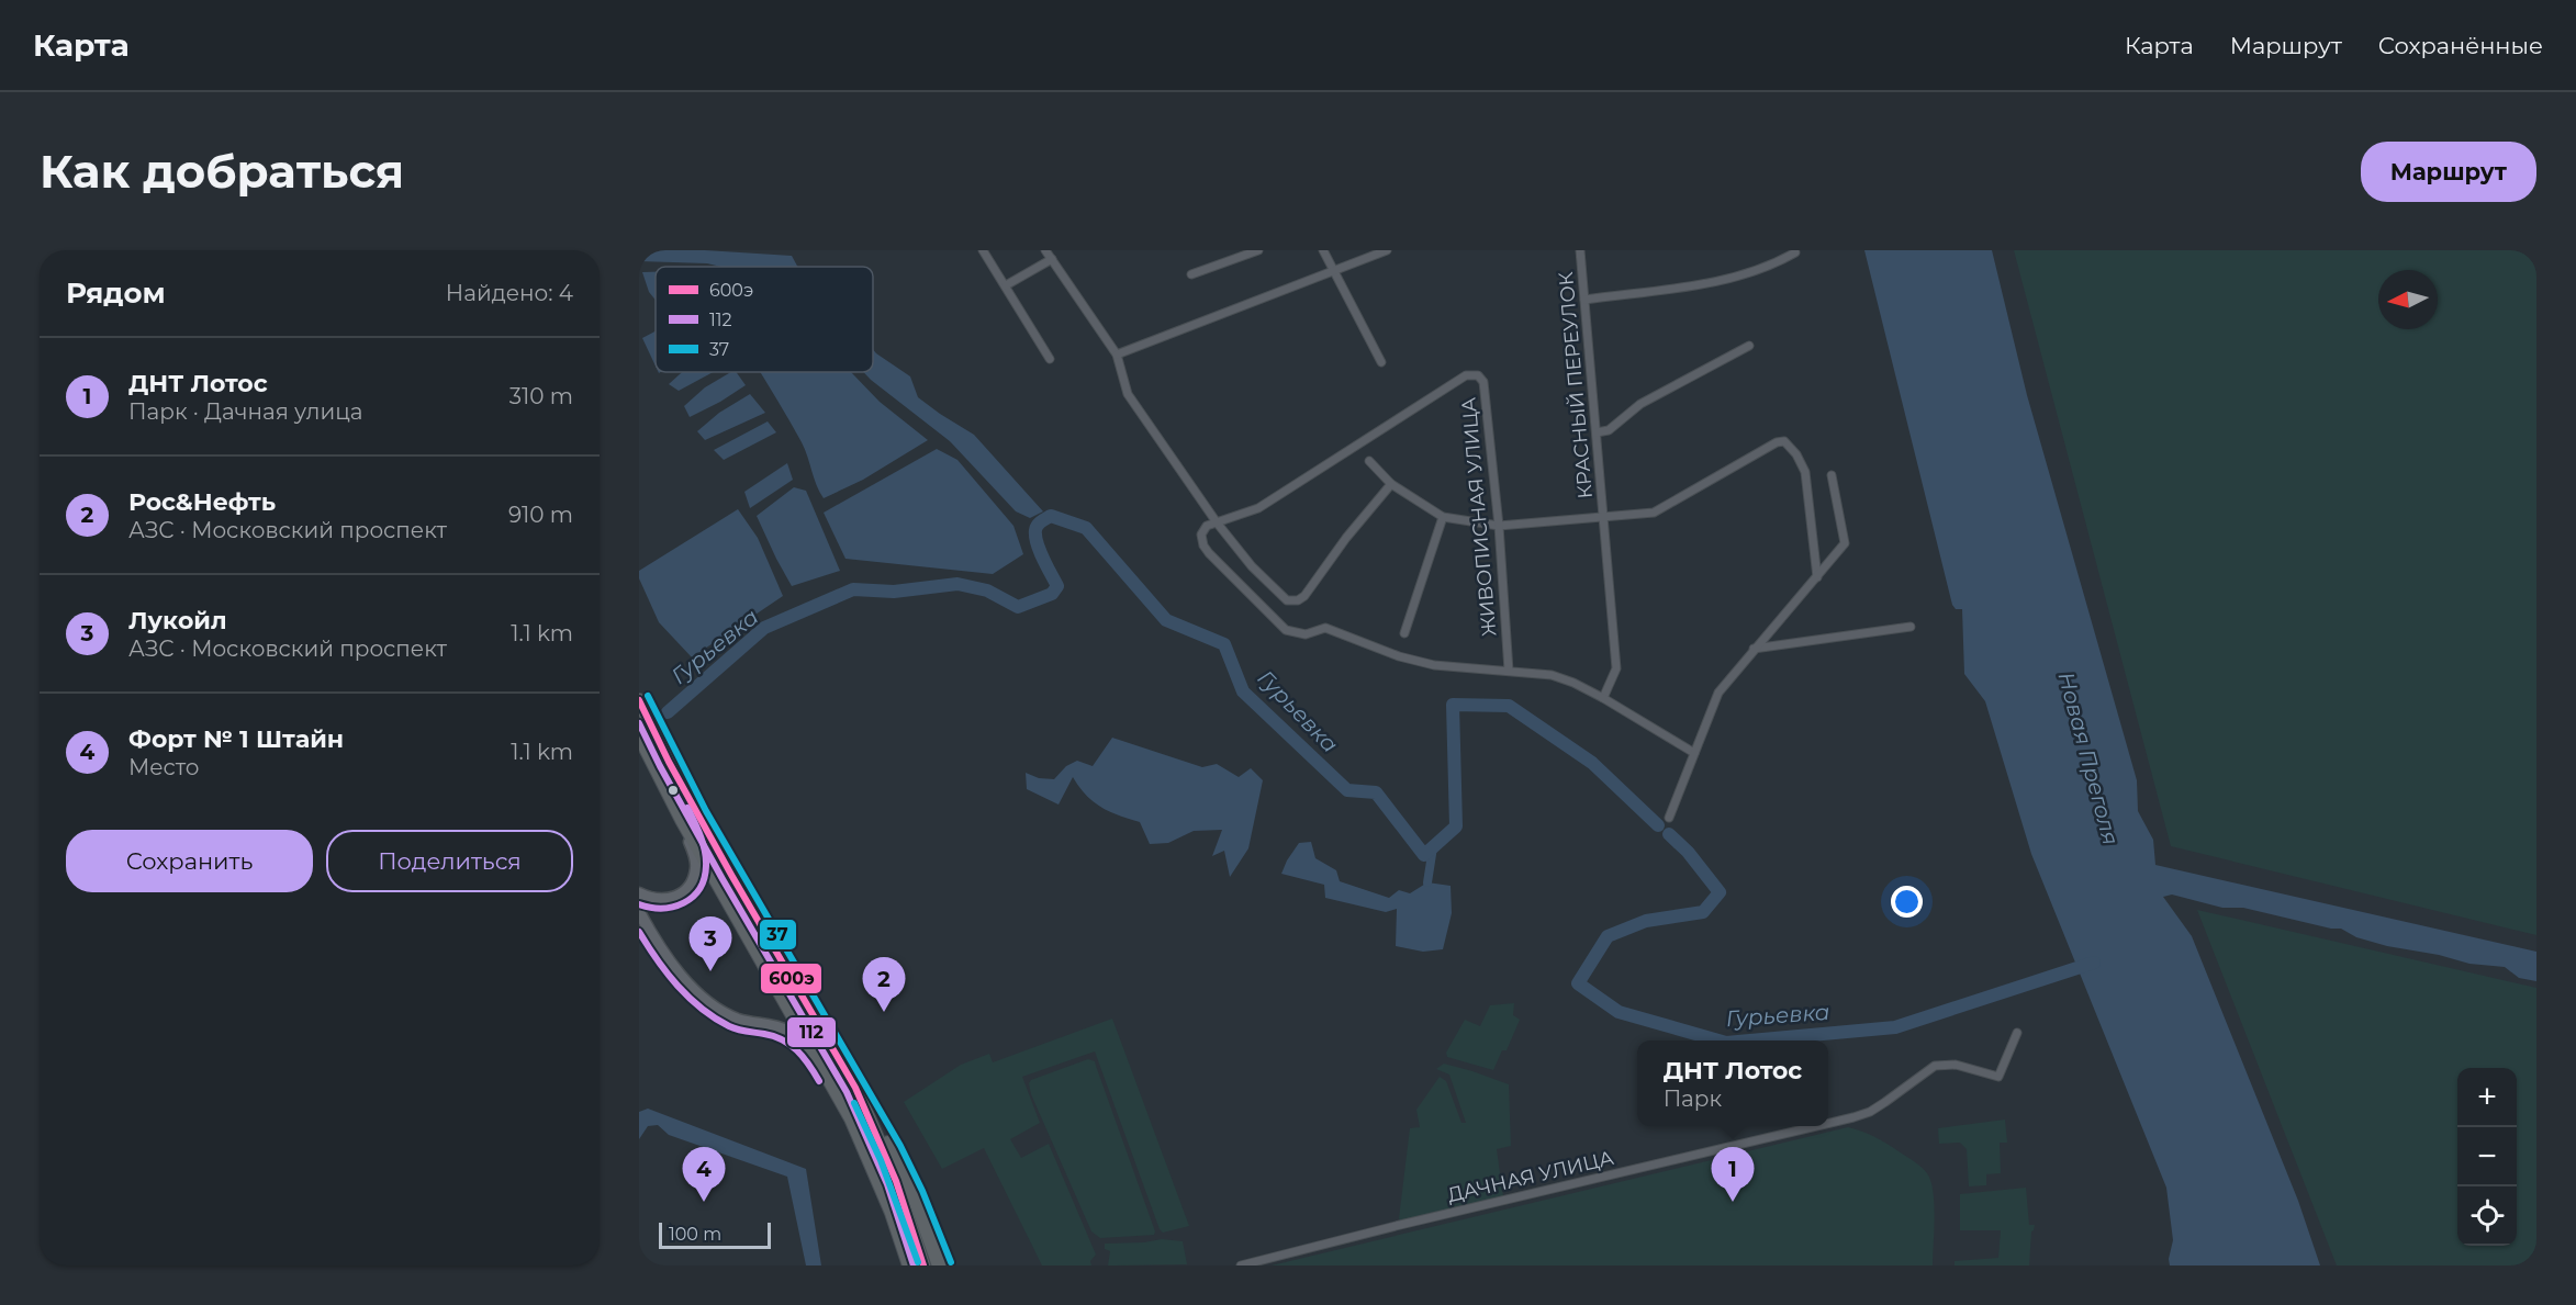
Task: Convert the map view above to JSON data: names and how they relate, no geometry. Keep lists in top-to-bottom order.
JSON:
{
  "streets": {
    "street": ["КРАСНЫЙ ПЕРЕУЛОК", "ЖИВОПИСНАЯ УЛИЦА", "ДАЧНАЯ УЛИЦА"]
  },
  "water": ["Гурьевка", "Новая Преголя"],
  "lines": ["transit line 37", "transit line 600э", "transit line 112"],
  "legend": ["600э", "112", "37"],
  "scale_bar": "100 m",
  "north": "left",
  "page": {
    "header": "Карта",
    "nav": ["Карта", "Маршрут", "Сохранённые"],
    "buttons": [
      "Маршрут",
      ["Сохранить", "Поделиться"]
    ],
    "title": "Как добраться",
    "heading": ["Рядом", "Найдено: 4"],
    "list": [
      {
        "mark": "1",
        "name": "ДНТ Лотос",
        "note": "Парк · Дачная улица",
        "value": "310 m"
      },
      {
        "mark": "2",
        "name": "Рос&Нефть",
        "note": "АЗС · Московский проспект",
        "value": "910 m"
      },
      {
        "mark": "3",
        "name": "Лукойл",
        "note": "АЗС · Московский проспект",
        "value": "1.1 km"
      },
      {
        "mark": "4",
        "name": "Форт № 1 Штайн",
        "note": "Место",
        "value": "1.1 km"
      }
    ],
    "pins": [
      "3",
      "2",
      "1",
      "4"
    ],
    "popup": ["ДНТ Лотос", "Парк"],
    "map_buttons": ["+", "−"],
    "scale": "100 m"
  }
}
